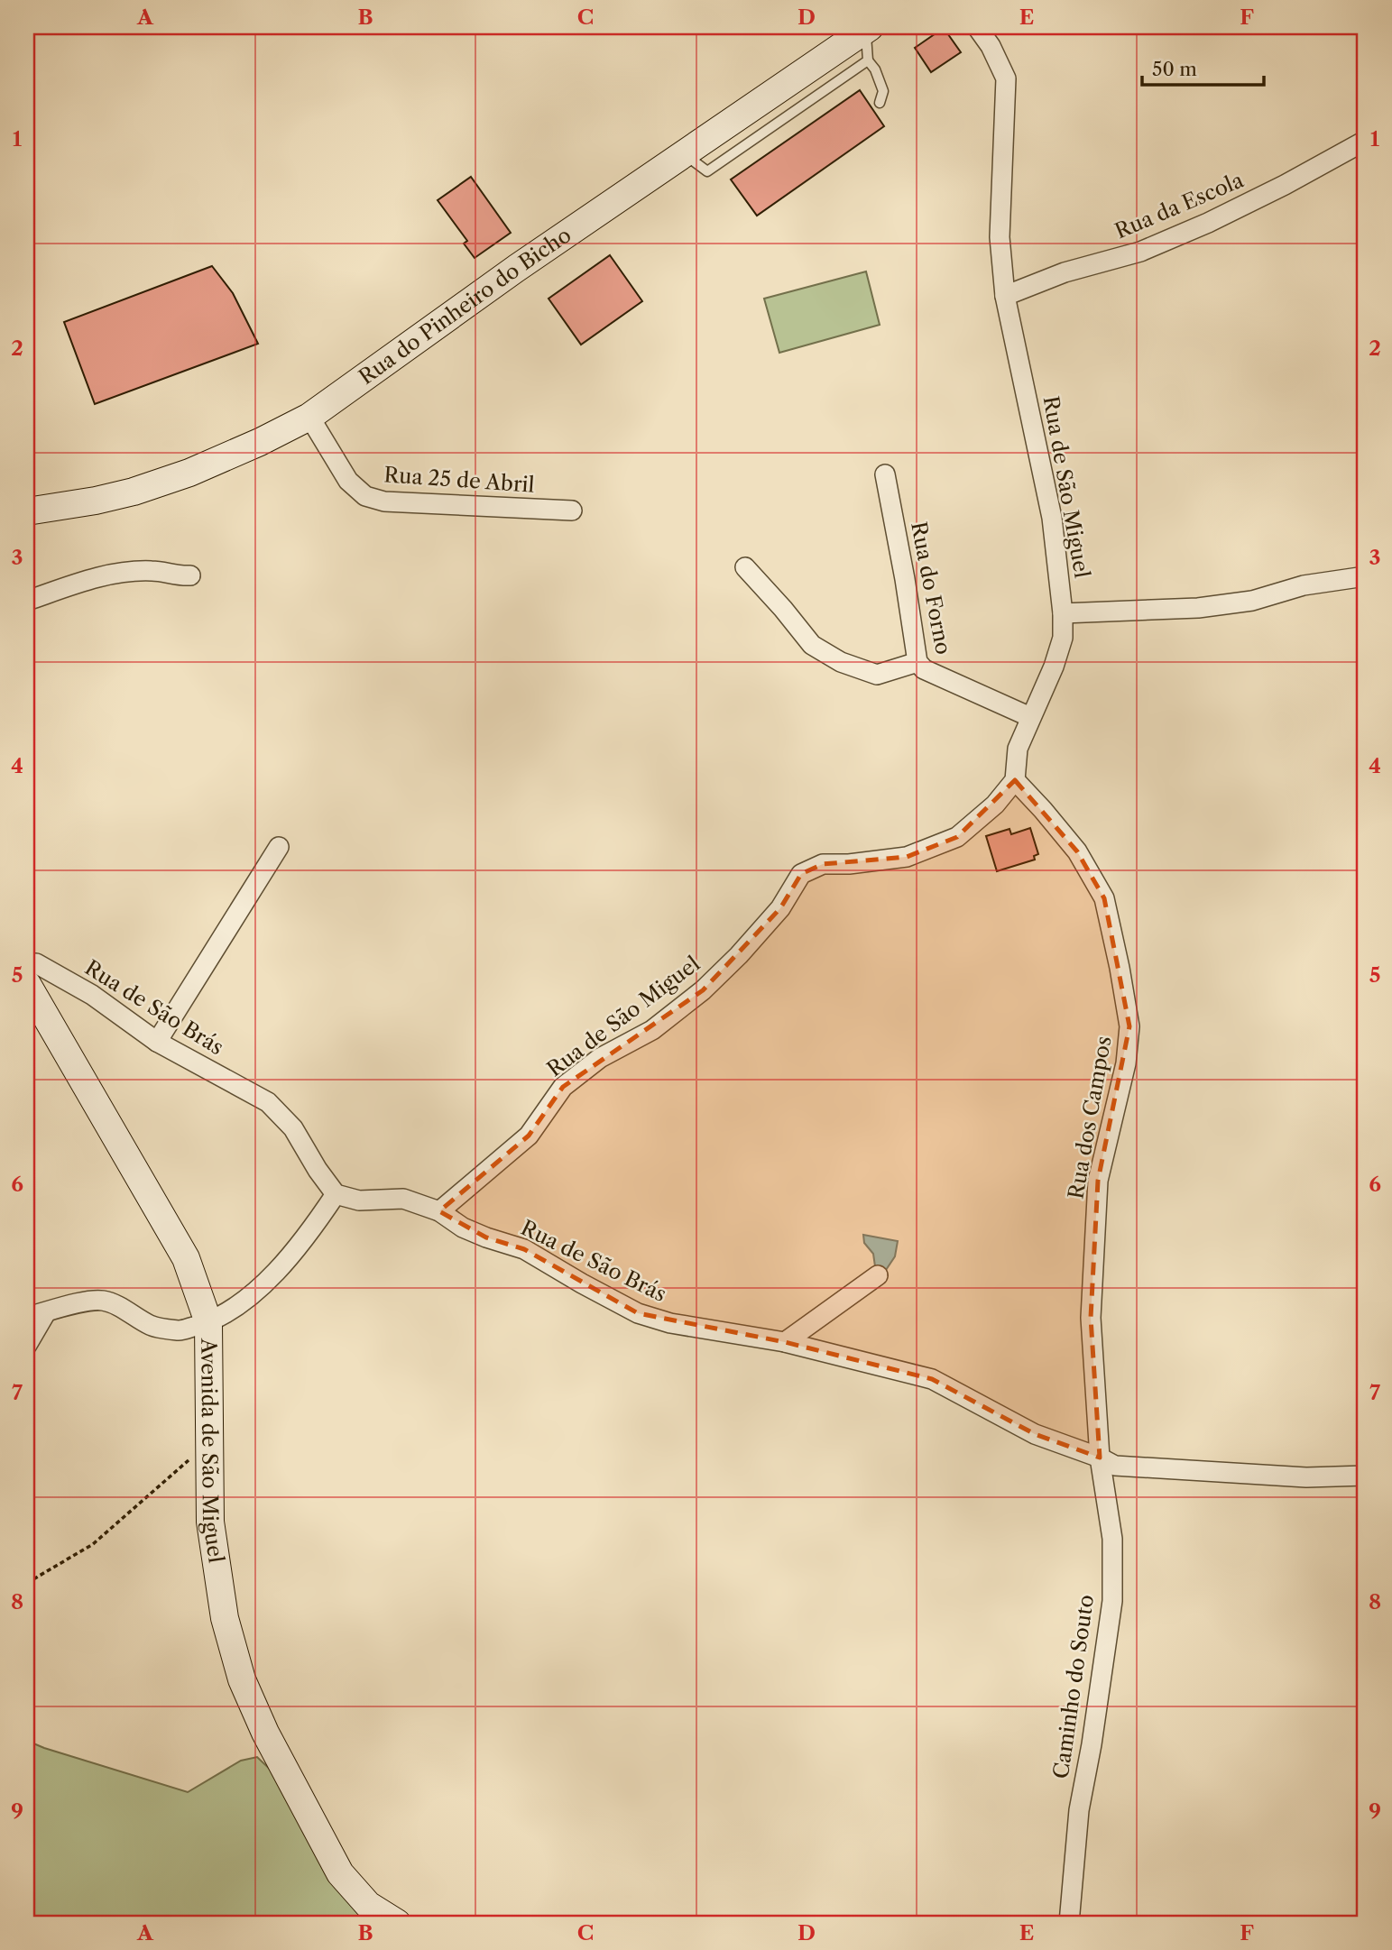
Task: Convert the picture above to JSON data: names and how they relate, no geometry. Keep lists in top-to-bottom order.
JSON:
{
  "streets": {
    "street": [
      "Rua da Escola",
      "Rua do Pinheiro do Bicho",
      "Rua 25 de Abril",
      "Rua de São Miguel",
      "Rua do Forno",
      "Rua de São Brás",
      "Rua dos Campos",
      "Avenida de São Miguel",
      "Caminho do Souto"
    ]
  },
  "crossings": [
    ["Rua da Escola", "Rua de São Miguel"],
    ["Rua do Pinheiro do Bicho", "Rua 25 de Abril"],
    ["Rua de São Miguel", "Rua do Forno"],
    ["Rua de São Miguel", "Rua de São Brás"],
    ["Rua de São Miguel", "Rua dos Campos"],
    ["Rua de São Brás", "Rua dos Campos"],
    ["Rua de São Brás", "Caminho do Souto"],
    ["Rua dos Campos", "Caminho do Souto"]
  ],
  "scale_bar": "50 m",
  "grid": {
    "columns": [
      "A",
      "B",
      "C",
      "D",
      "E",
      "F"
    ],
    "rows": [
      "1",
      "2",
      "3",
      "4",
      "5",
      "6",
      "7",
      "8",
      "9"
    ]
  }
}
